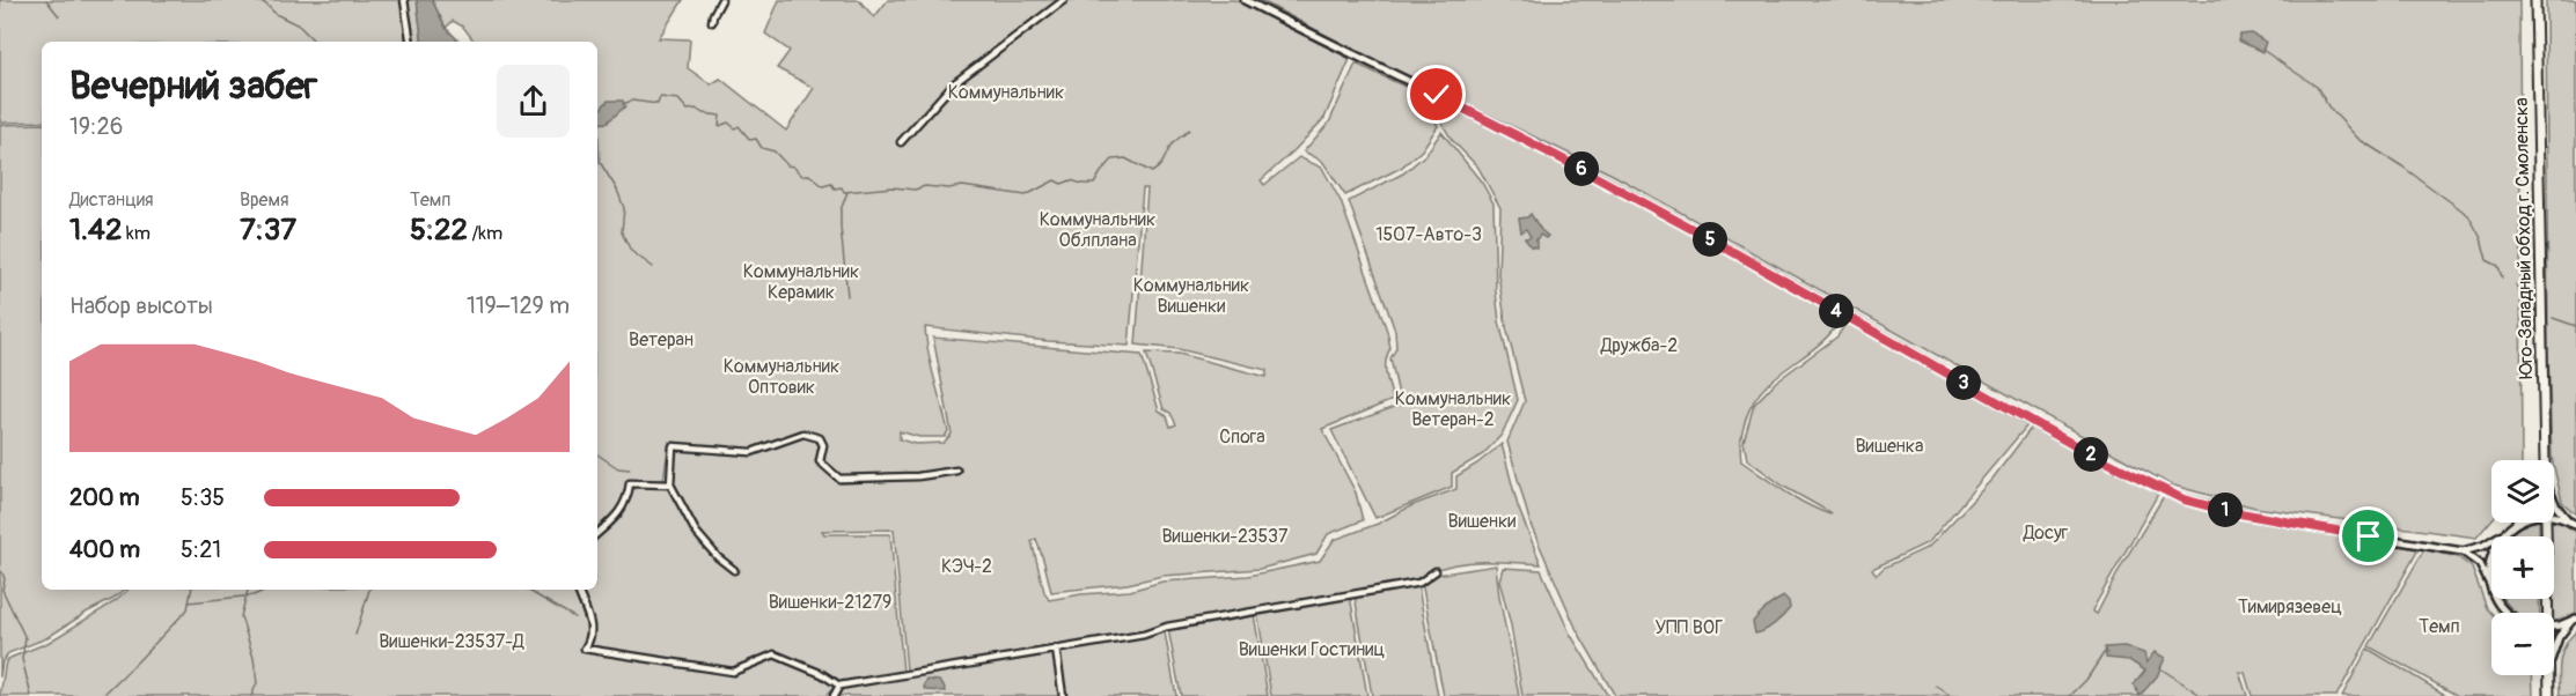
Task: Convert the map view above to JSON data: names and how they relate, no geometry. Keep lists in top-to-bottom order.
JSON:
{
  "streets": {
    "highway": ["Юго-Западный обход г. Смоленска"]
  },
  "parks": [
    "Коммунальник",
    "Коммунальник Облплана",
    "1507-Авто-3",
    "Коммунальник Керамик",
    "Коммунальник Вишенки",
    "Ветеран",
    "Дружба-2",
    "Коммунальник Оптовик",
    "Коммунальник Ветеран-2",
    "Спога",
    "Вишенка",
    "Вишенки",
    "Досуг",
    "Вишенки-23537",
    "КЭЧ-2",
    "Вишенки-21279",
    "Тимирязевец",
    "Темп",
    "УПП ВОГ",
    "Вишенки-23537-Д",
    "Вишенки Гостиниц"
  ],
  "page": {
    "heading": ["Вечерний забег", "19:26"],
    "pins": [
      "6",
      "5",
      "4",
      "3",
      "2",
      "1"
    ],
    "stats": [
      ["Дистанция", "1.42 km"],
      ["Время", "7:37"],
      ["Темп", "5:22 /km"]
    ],
    "chart": ["Набор высоты", "119–129 m"],
    "map_buttons": ["+", "−"],
    "list": [
      {
        "name": "200 m",
        "note": "5:35"
      },
      {
        "name": "400 m",
        "note": "5:21"
      }
    ]
  }
}
